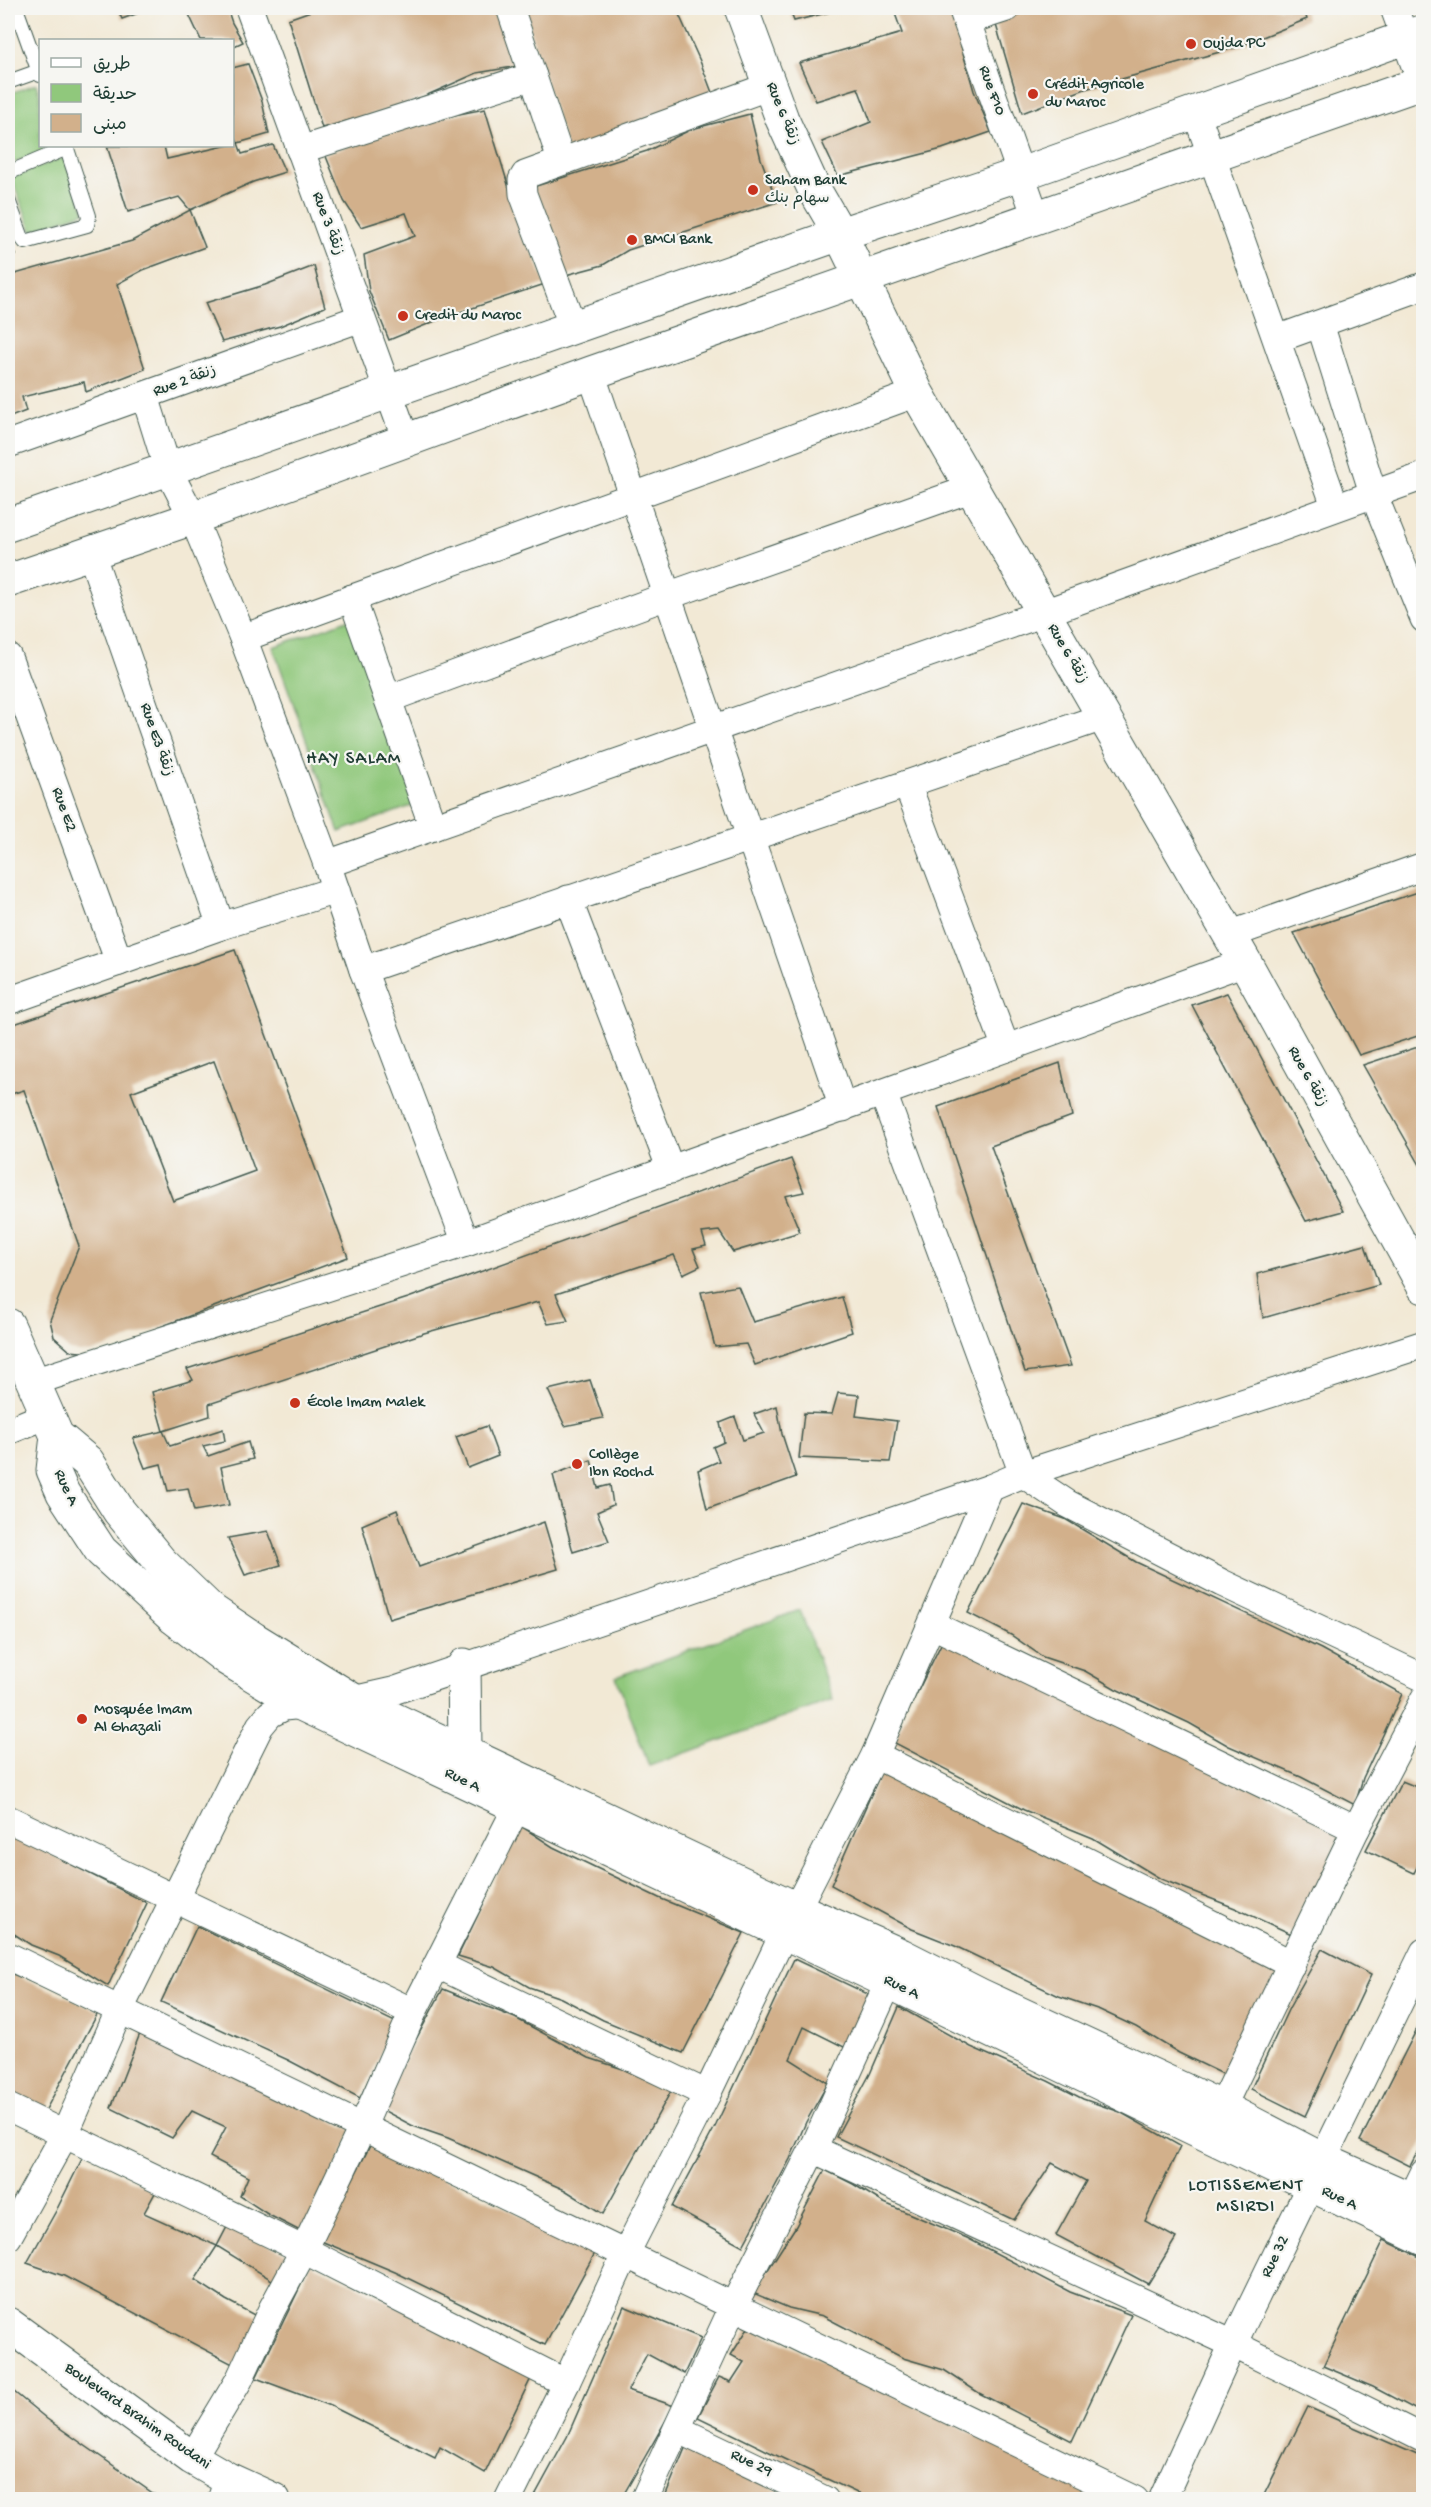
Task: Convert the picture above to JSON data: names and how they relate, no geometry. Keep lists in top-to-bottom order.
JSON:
{
  "streets": {
    "street": [
      "Rue F10",
      "Rue 6 زنقة",
      "Rue 3 زنقة",
      "Rue 2 زنقة",
      "Rue E3 زنقة",
      "Rue E2",
      "Rue A",
      "Rue 32",
      "Boulevard Brahim Roudani",
      "Rue 29"
    ]
  },
  "crossings": [
    ["Rue 3 زنقة", "Rue 2 زنقة"],
    ["Rue A", "Rue 32"]
  ],
  "districts": ["HAY SALAM", "LOTISSEMENT MSIRDI"],
  "places": [
    "Oujda PC",
    "Crédit Agricole du Maroc",
    "Saham Bank سهام بنك",
    "BMCI Bank",
    "Credit du Maroc",
    "École Imam Malek",
    "Collège Ibn Rochd",
    "Mosquée Imam Al Ghazali"
  ],
  "legend": ["طريق", "حديقة", "مبنى"]
}
